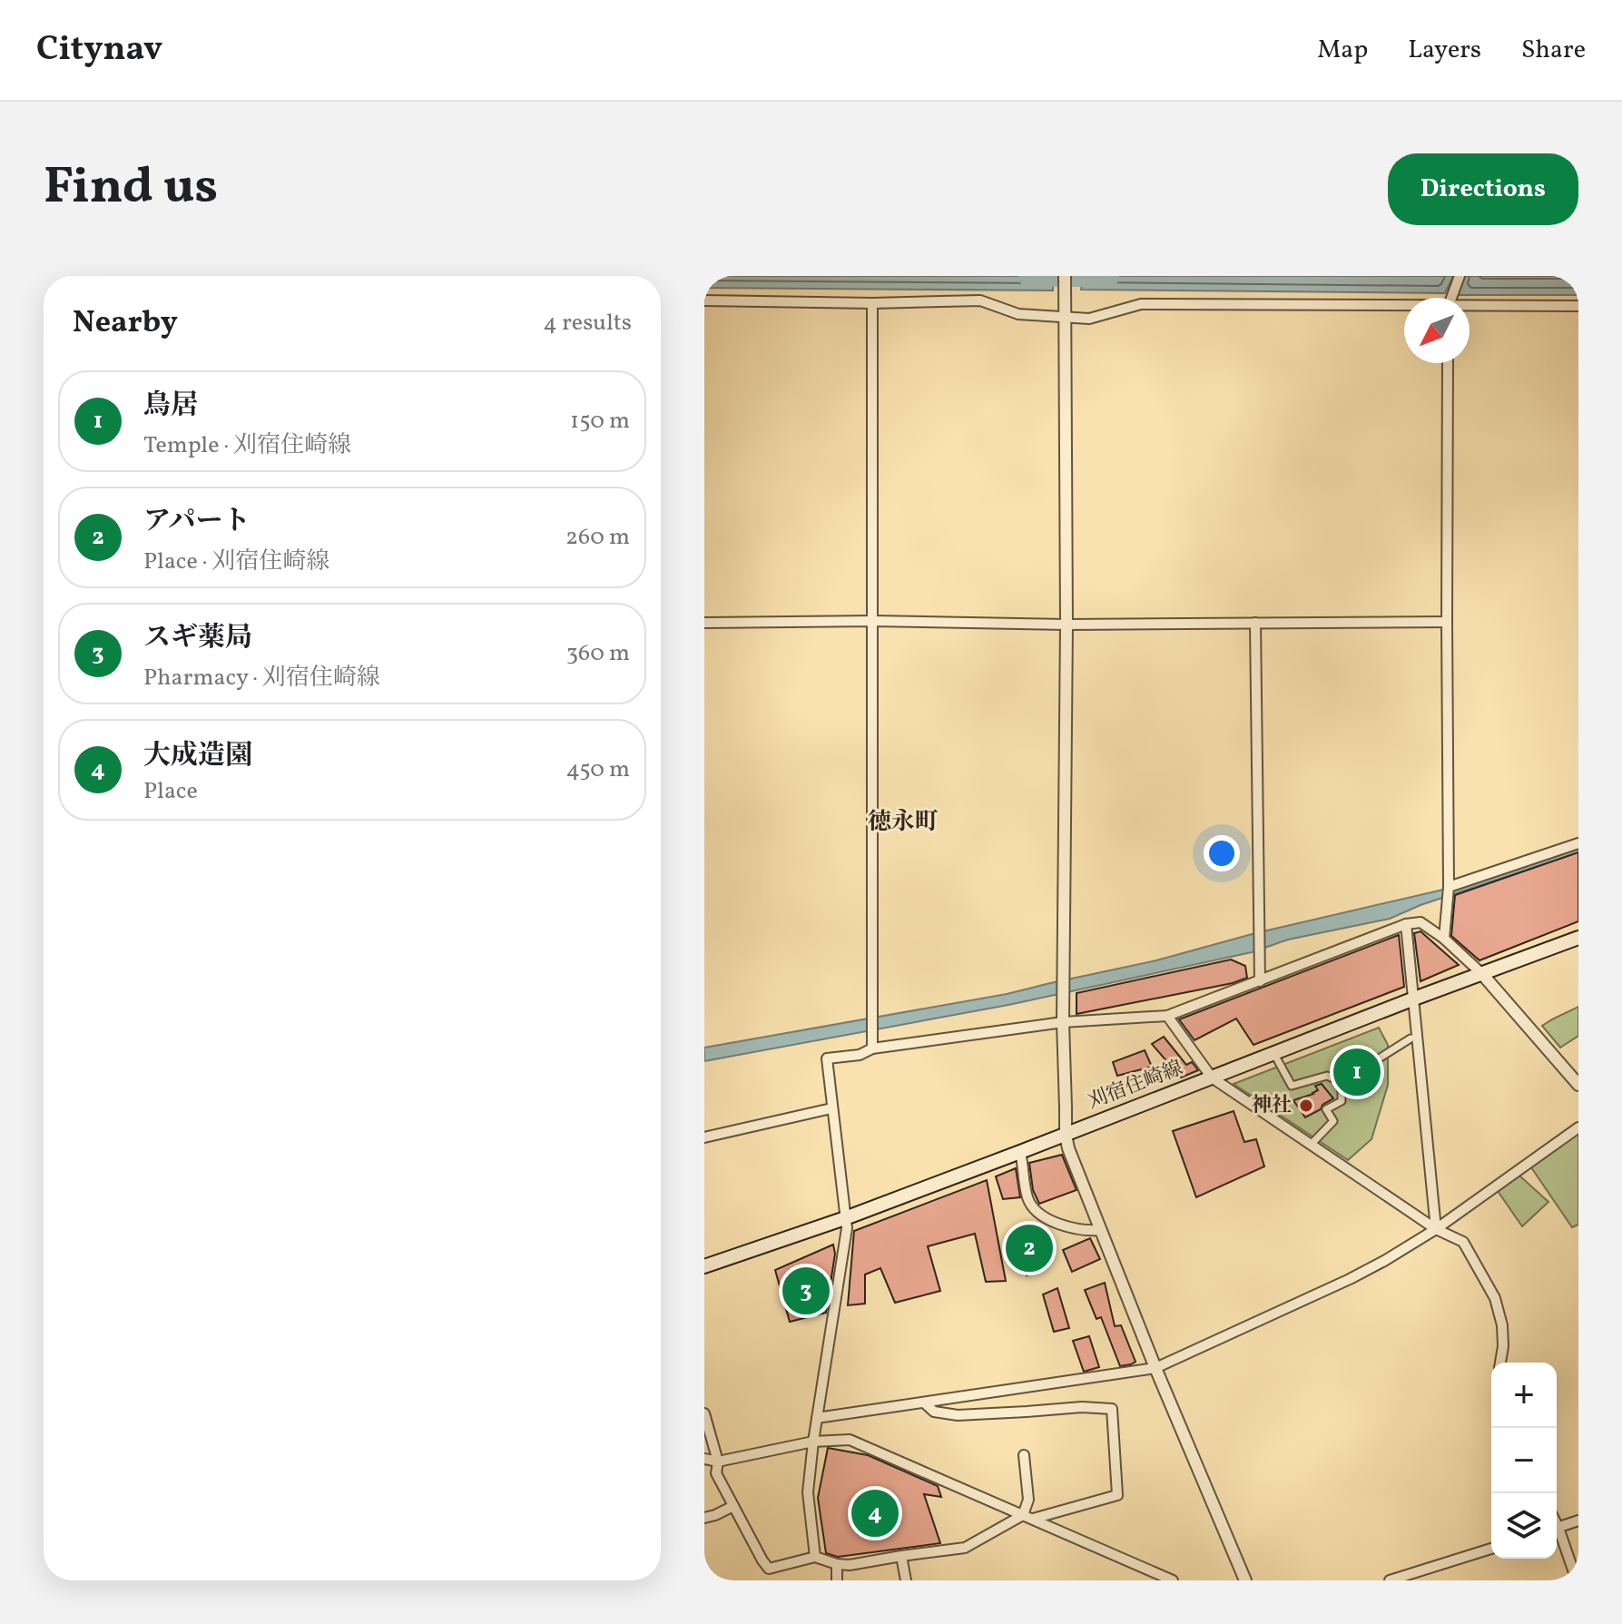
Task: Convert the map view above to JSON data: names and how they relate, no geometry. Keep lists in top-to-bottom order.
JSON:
{
  "streets": {
    "main road": ["刈宿住崎線"]
  },
  "districts": ["徳永町"],
  "places": ["神社"],
  "north": "bottom left",
  "page": {
    "header": "Citynav",
    "nav": ["Map", "Layers", "Share"],
    "title": "Find us",
    "buttons": "Directions",
    "heading": ["Nearby", "4 results"],
    "list": [
      {
        "mark": "1",
        "name": "鳥居",
        "note": "Temple · 刈宿住崎線",
        "value": "150 m"
      },
      {
        "mark": "2",
        "name": "アパート",
        "note": "Place · 刈宿住崎線",
        "value": "260 m"
      },
      {
        "mark": "3",
        "name": "スギ薬局",
        "note": "Pharmacy · 刈宿住崎線",
        "value": "360 m"
      },
      {
        "mark": "4",
        "name": "大成造園",
        "note": "Place",
        "value": "450 m"
      }
    ],
    "pins": [
      "1",
      "2",
      "3",
      "4"
    ],
    "map_buttons": ["+", "−"]
  }
}
